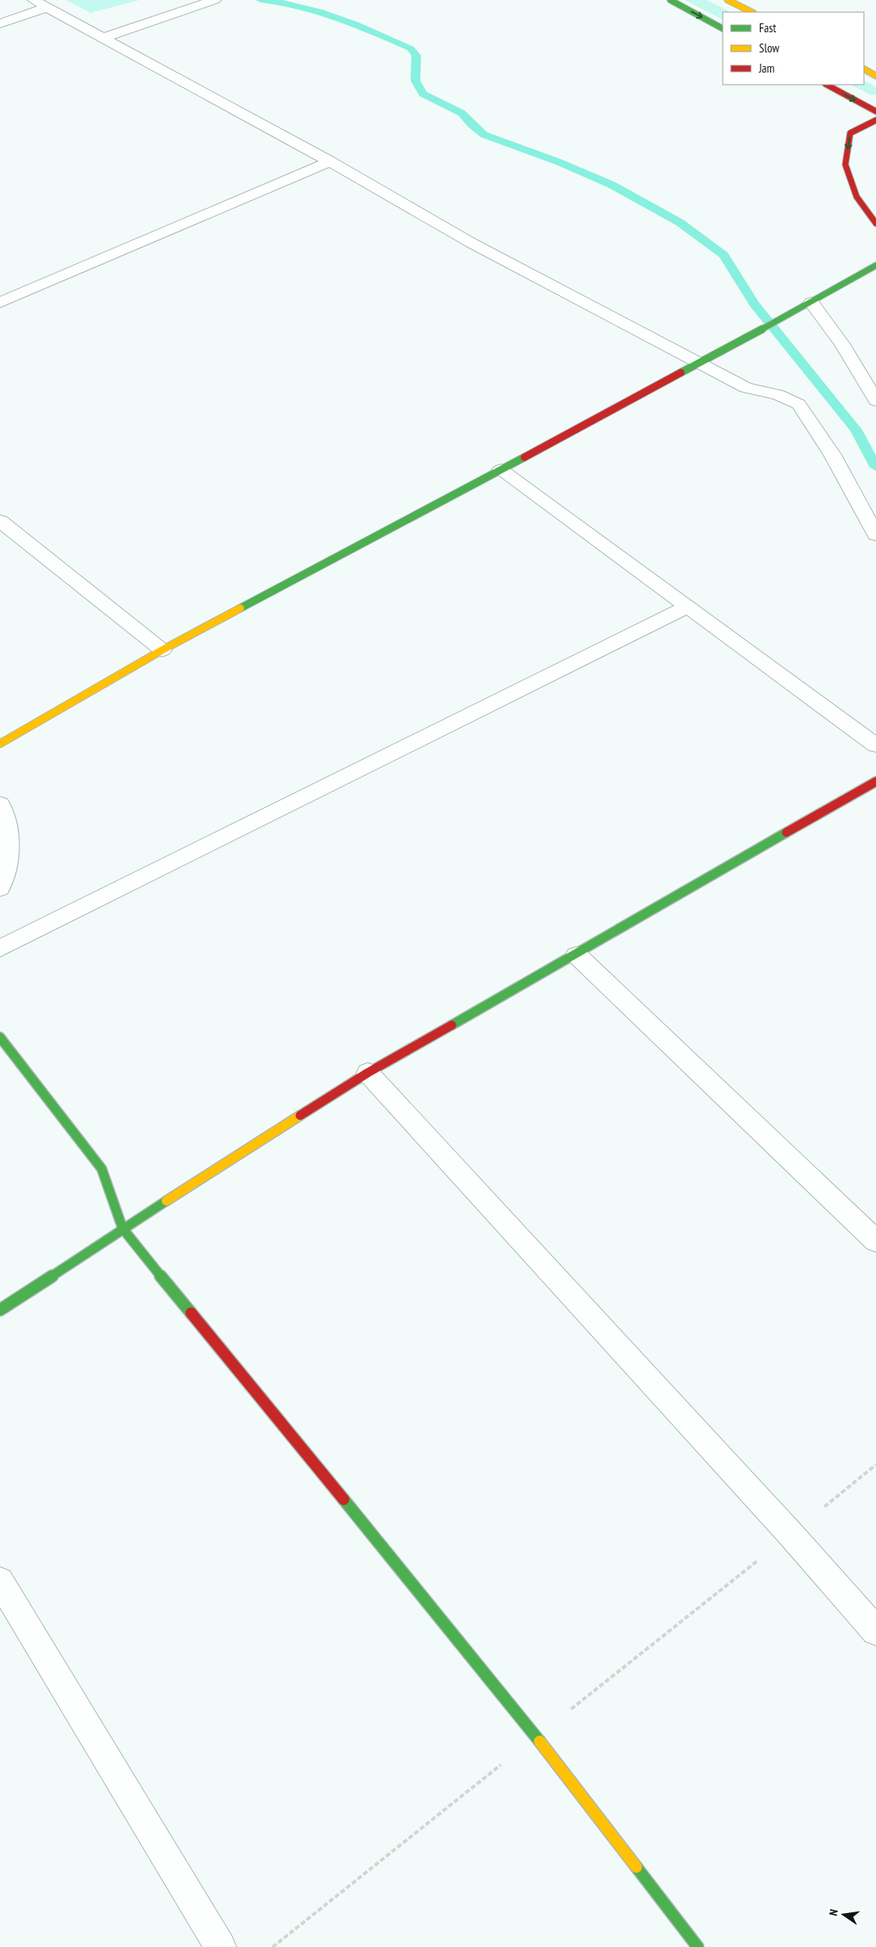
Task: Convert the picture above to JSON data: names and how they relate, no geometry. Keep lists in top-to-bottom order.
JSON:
{
  "legend": ["Fast", "Slow", "Jam"],
  "north": "left"
}
